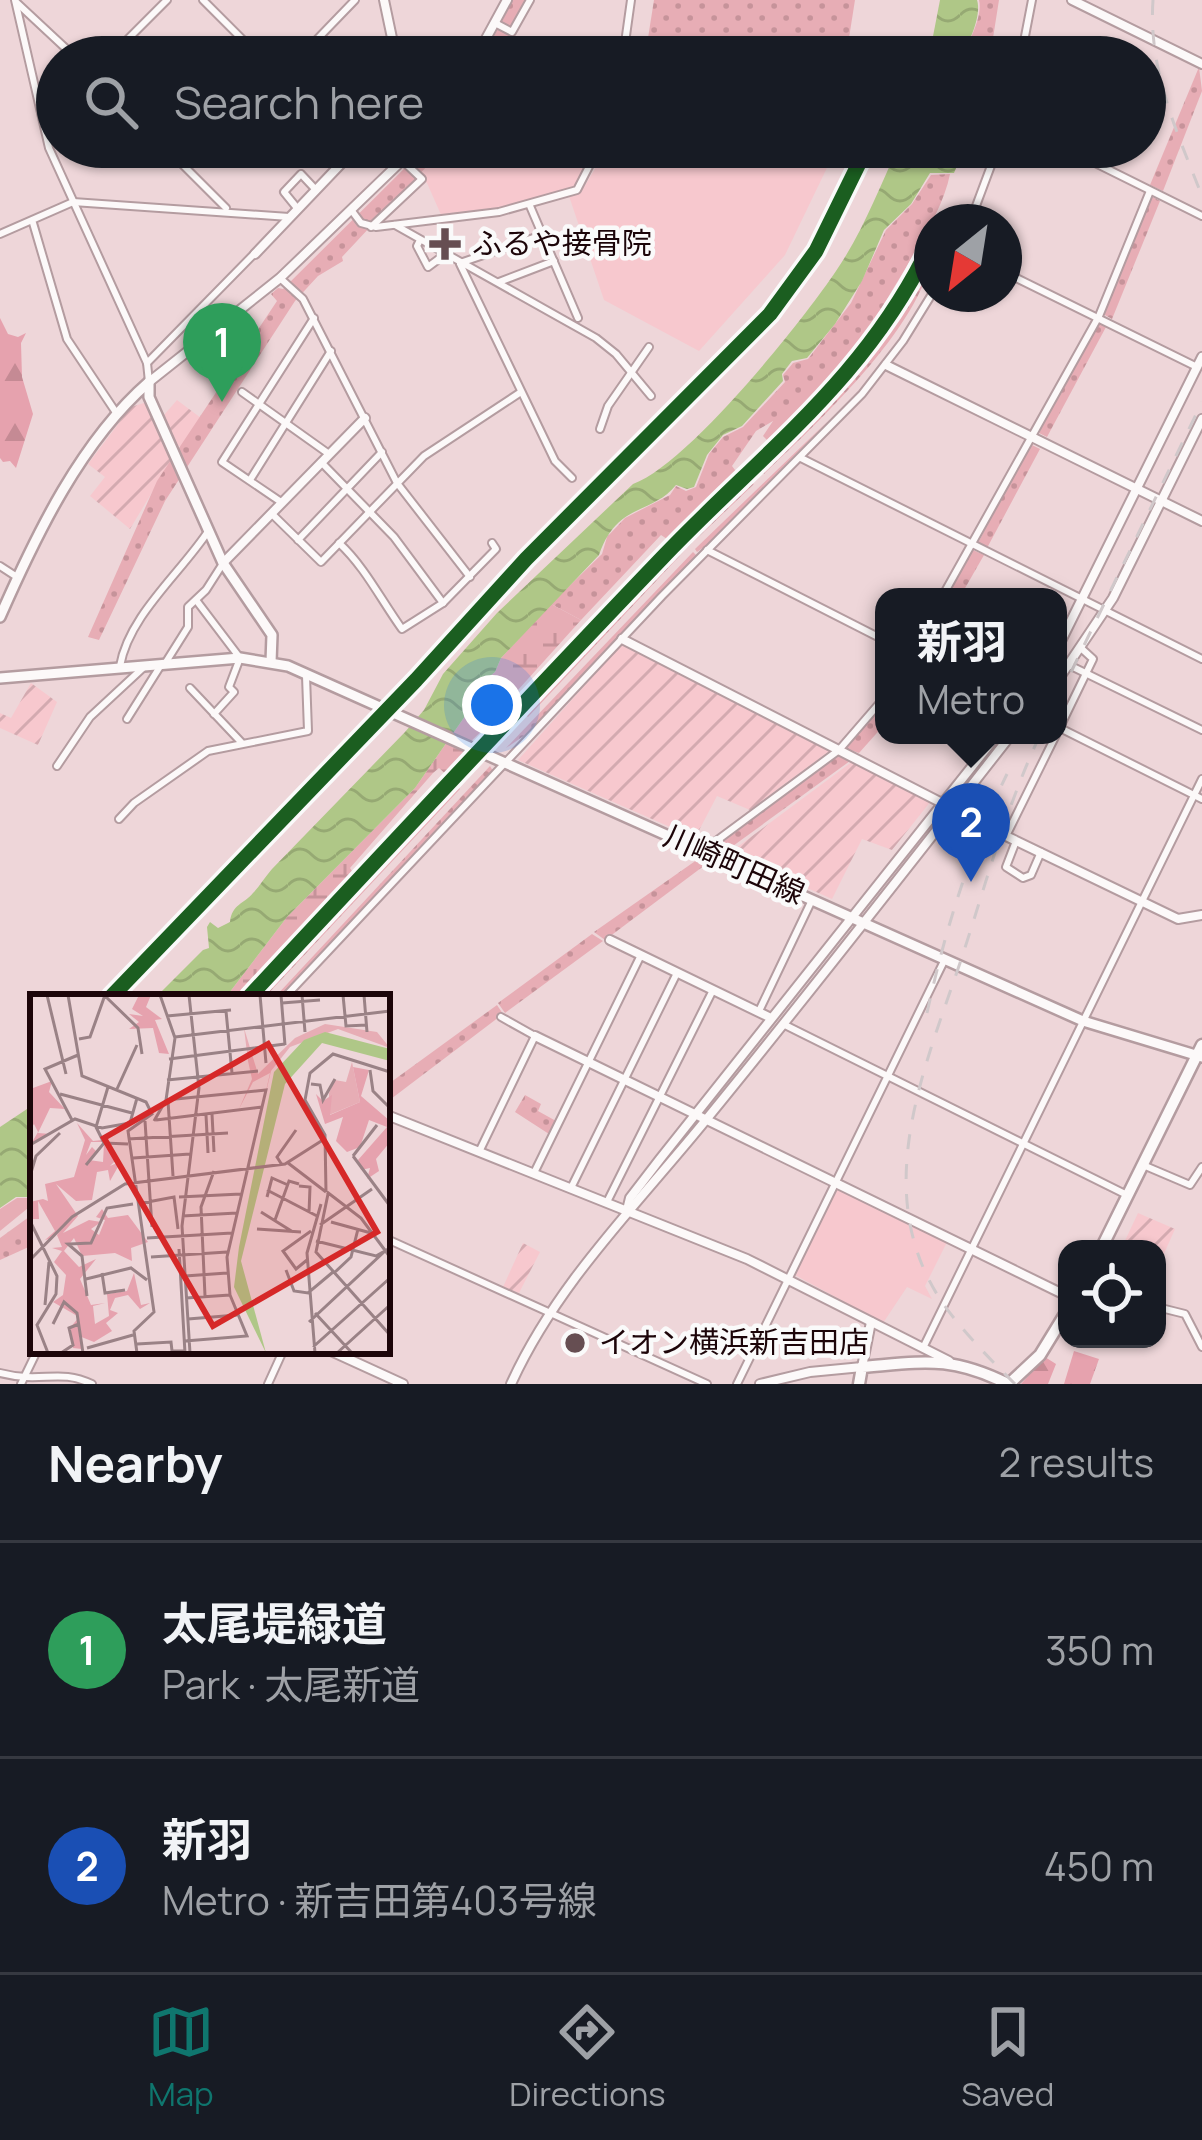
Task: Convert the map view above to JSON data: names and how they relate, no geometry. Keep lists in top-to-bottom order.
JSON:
{
  "streets": {
    "main road": ["川崎町田線"]
  },
  "places": {
    "health": ["ふるや接骨院"],
    "other": ["イオン横浜新吉田店"]
  },
  "north": "bottom left",
  "page": {
    "search": "Search here",
    "pins": ["1", "2"],
    "popup": ["新羽", "Metro"],
    "heading": ["Nearby", "2 results"],
    "list": [
      {
        "mark": "1",
        "name": "太尾堤緑道",
        "note": "Park · 太尾新道",
        "value": "350 m"
      },
      {
        "mark": "2",
        "name": "新羽",
        "note": "Metro · 新吉田第403号線",
        "value": "450 m"
      }
    ],
    "nav": ["Map", "Directions", "Saved"]
  }
}
